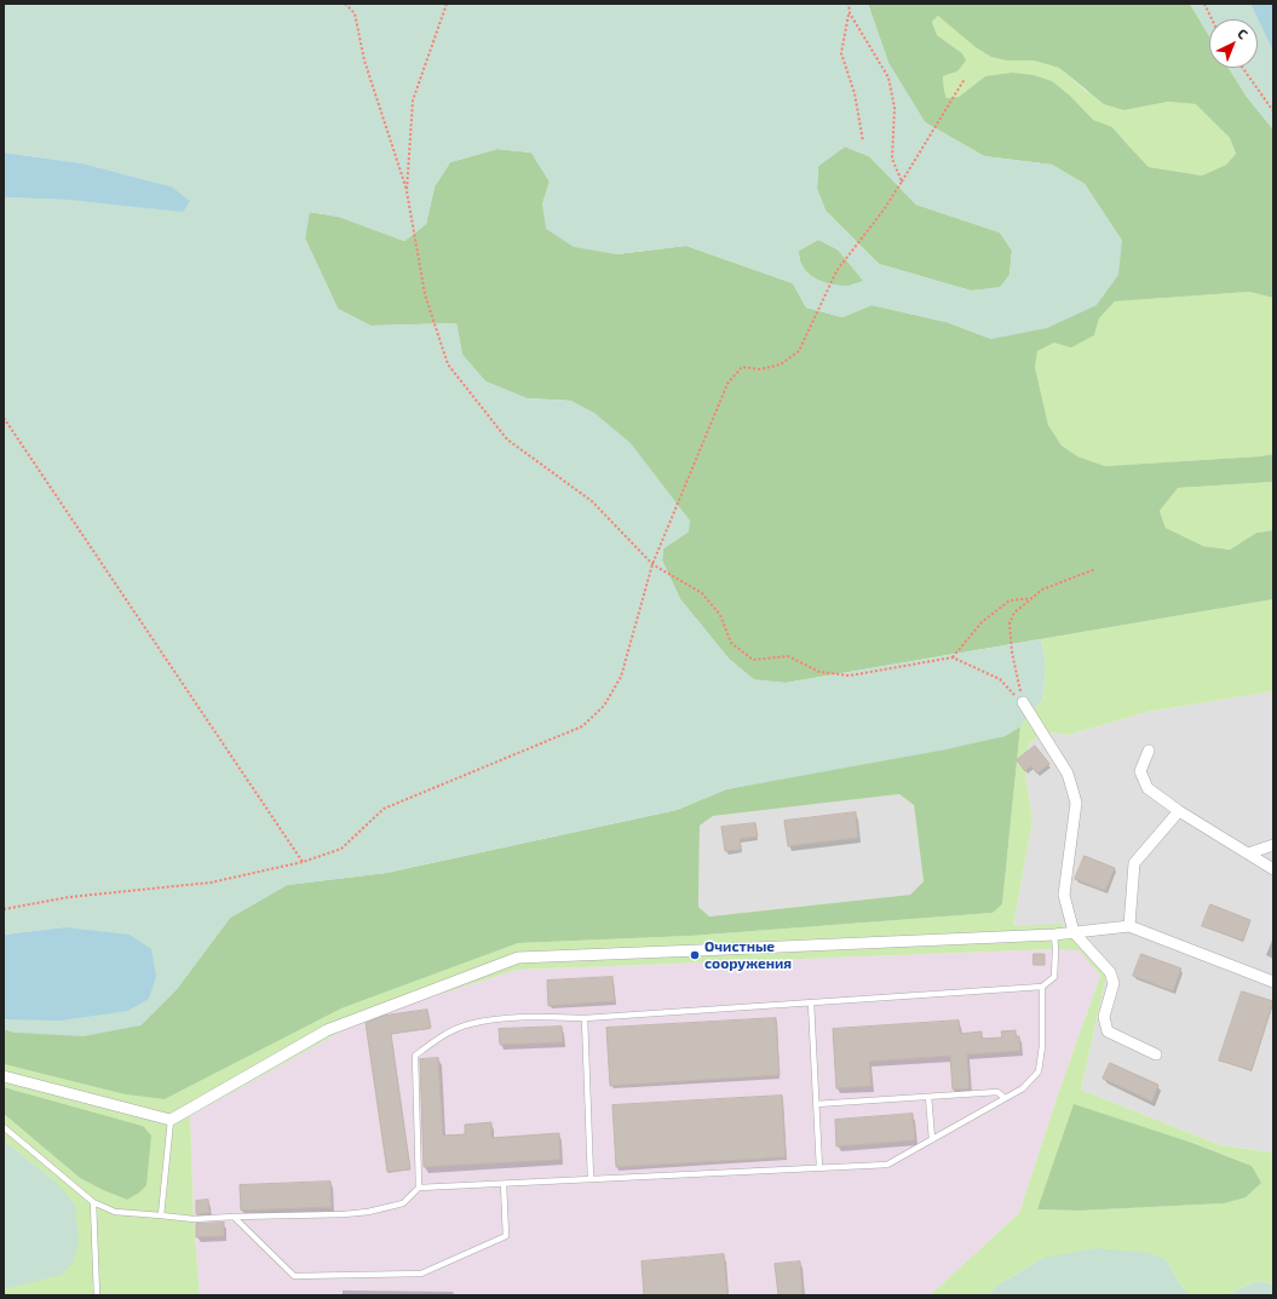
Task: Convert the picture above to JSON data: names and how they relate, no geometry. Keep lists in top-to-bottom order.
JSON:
{
  "places": ["Очистные сооружения"],
  "north": "top right"
}
